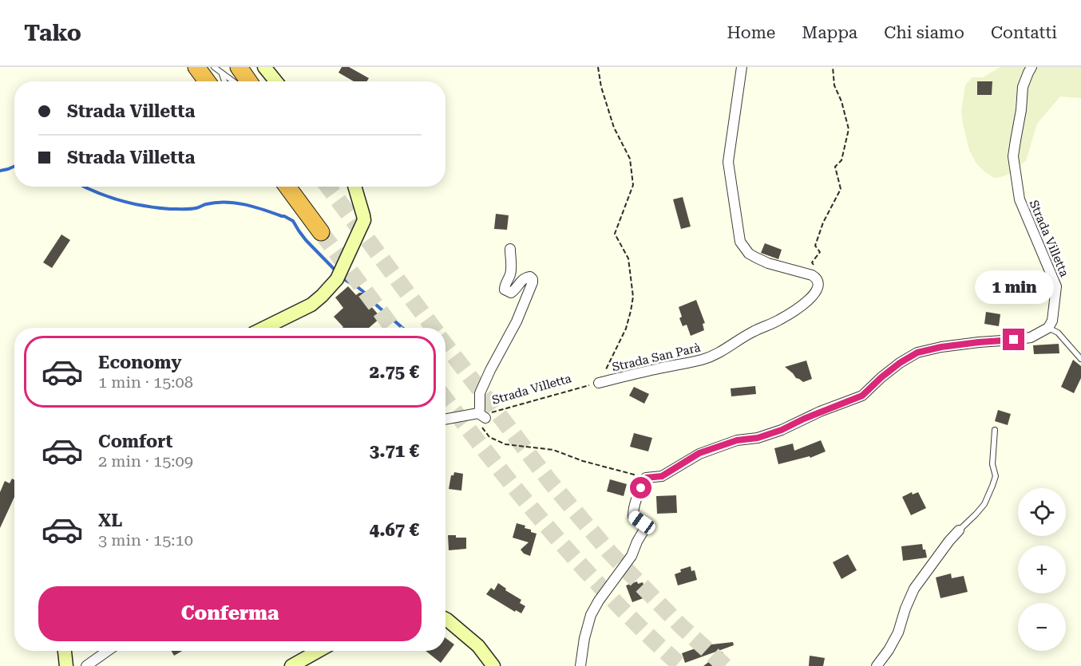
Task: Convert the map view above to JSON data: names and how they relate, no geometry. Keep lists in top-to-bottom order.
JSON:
{
  "streets": {
    "street": ["Strada Villetta", "Strada San Parà"]
  },
  "crossings": [
    ["Strada Villetta", "Strada San Parà"]
  ],
  "page": {
    "header": "Tako",
    "nav": [
      "Home",
      "Mappa",
      "Chi siamo",
      "Contatti"
    ],
    "banner": ["Strada Villetta", "Strada Villetta"],
    "bubble": "1 min",
    "list": [
      {
        "name": "Economy",
        "note": "1 min · 15:08",
        "value": "2.75 €"
      },
      {
        "name": "Comfort",
        "note": "2 min · 15:09",
        "value": "3.71 €"
      },
      {
        "name": "XL",
        "note": "3 min · 15:10",
        "value": "4.67 €"
      }
    ],
    "map_buttons": ["+", "−"],
    "buttons": "Conferma"
  }
}
